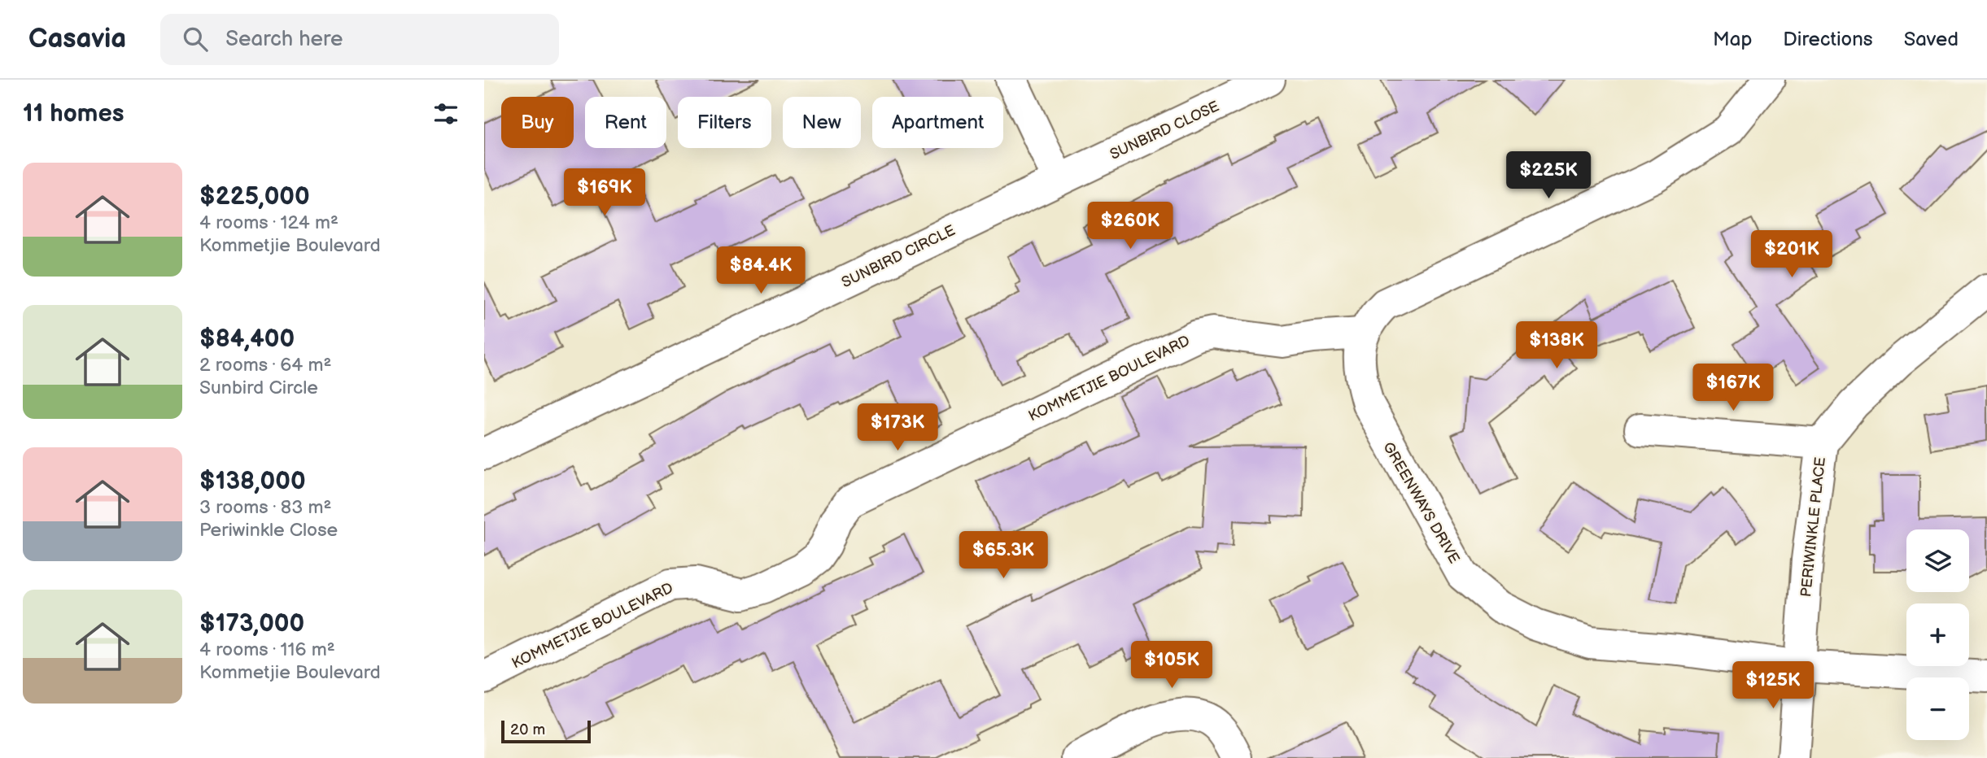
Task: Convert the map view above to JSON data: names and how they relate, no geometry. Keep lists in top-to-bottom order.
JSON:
{
  "streets": {
    "street": [
      "SUNBIRD CLOSE",
      "SUNBIRD CIRCLE",
      "KOMMETJIE BOULEVARD",
      "GREENWAYS DRIVE",
      "PERIWINKLE PLACE"
    ]
  },
  "crossings": [
    ["SUNBIRD CLOSE", "SUNBIRD CIRCLE"],
    ["KOMMETJIE BOULEVARD", "GREENWAYS DRIVE"],
    ["GREENWAYS DRIVE", "PERIWINKLE PLACE"]
  ],
  "scale_bar": "20 m",
  "page": {
    "header": "Casavia",
    "search": "Search here",
    "nav": ["Map", "Directions", "Saved"],
    "heading": "11 homes",
    "chip": [
      "Buy",
      "Rent",
      "Filters",
      "New",
      "Apartment"
    ],
    "list": [
      {
        "name": "$225,000",
        "note": "4 rooms · 124 m² · Kommetjie Boulevard"
      },
      {
        "name": "$84,400",
        "note": "2 rooms · 64 m² · Sunbird Circle"
      },
      {
        "name": "$138,000",
        "note": "3 rooms · 83 m² · Periwinkle Close"
      },
      {
        "name": "$173,000",
        "note": "4 rooms · 116 m² · Kommetjie Boulevard"
      }
    ],
    "price": [
      "$225K",
      "$169K",
      "$260K",
      "$201K",
      "$84.4K",
      "$138K",
      "$167K",
      "$173K",
      "$65.3K",
      "$105K",
      "$125K"
    ],
    "map_buttons": ["+", "−"],
    "scale": "20 m"
  }
}
